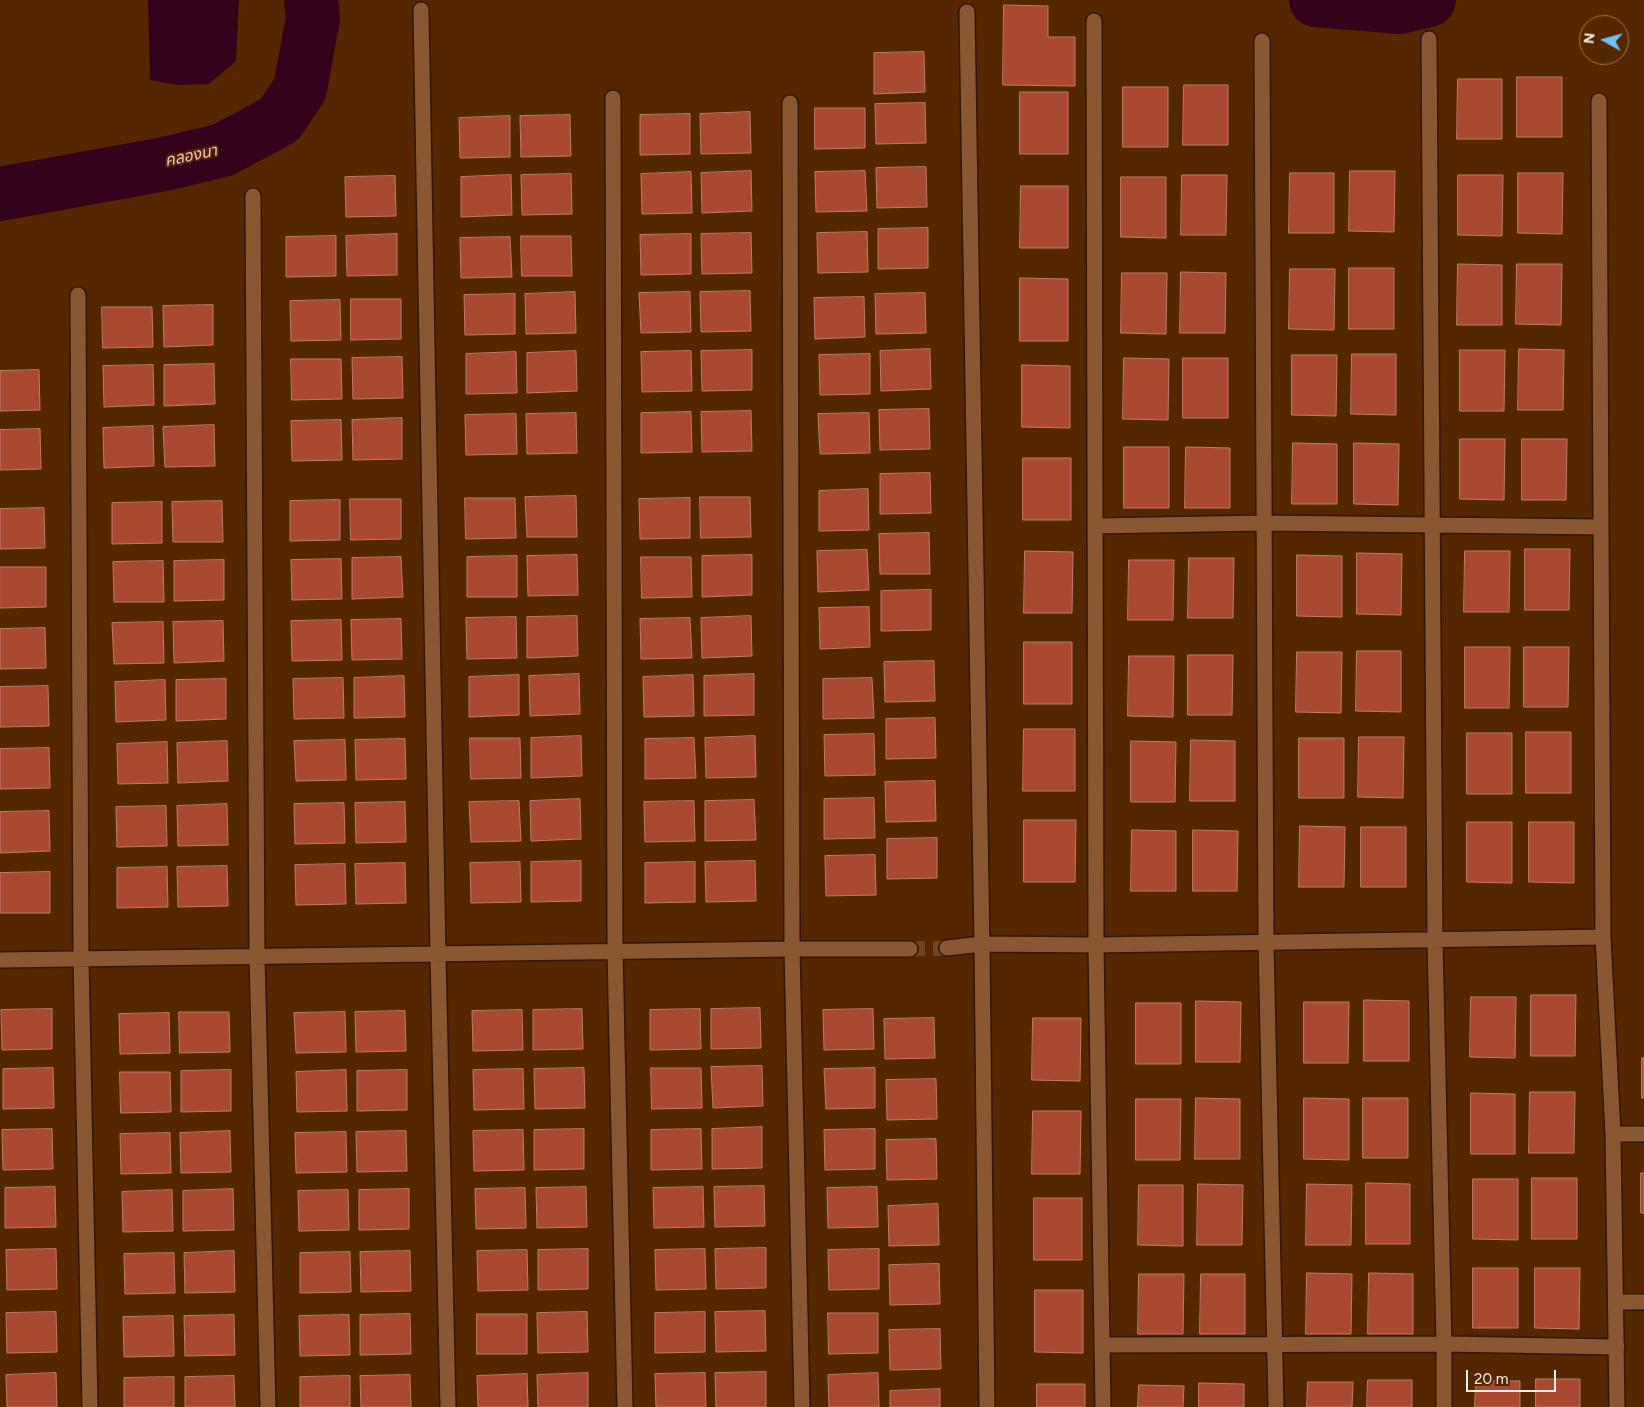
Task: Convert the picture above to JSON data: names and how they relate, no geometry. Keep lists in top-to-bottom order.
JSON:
{
  "water": ["คลองนา"],
  "scale_bar": "20 m",
  "north": "left"
}
